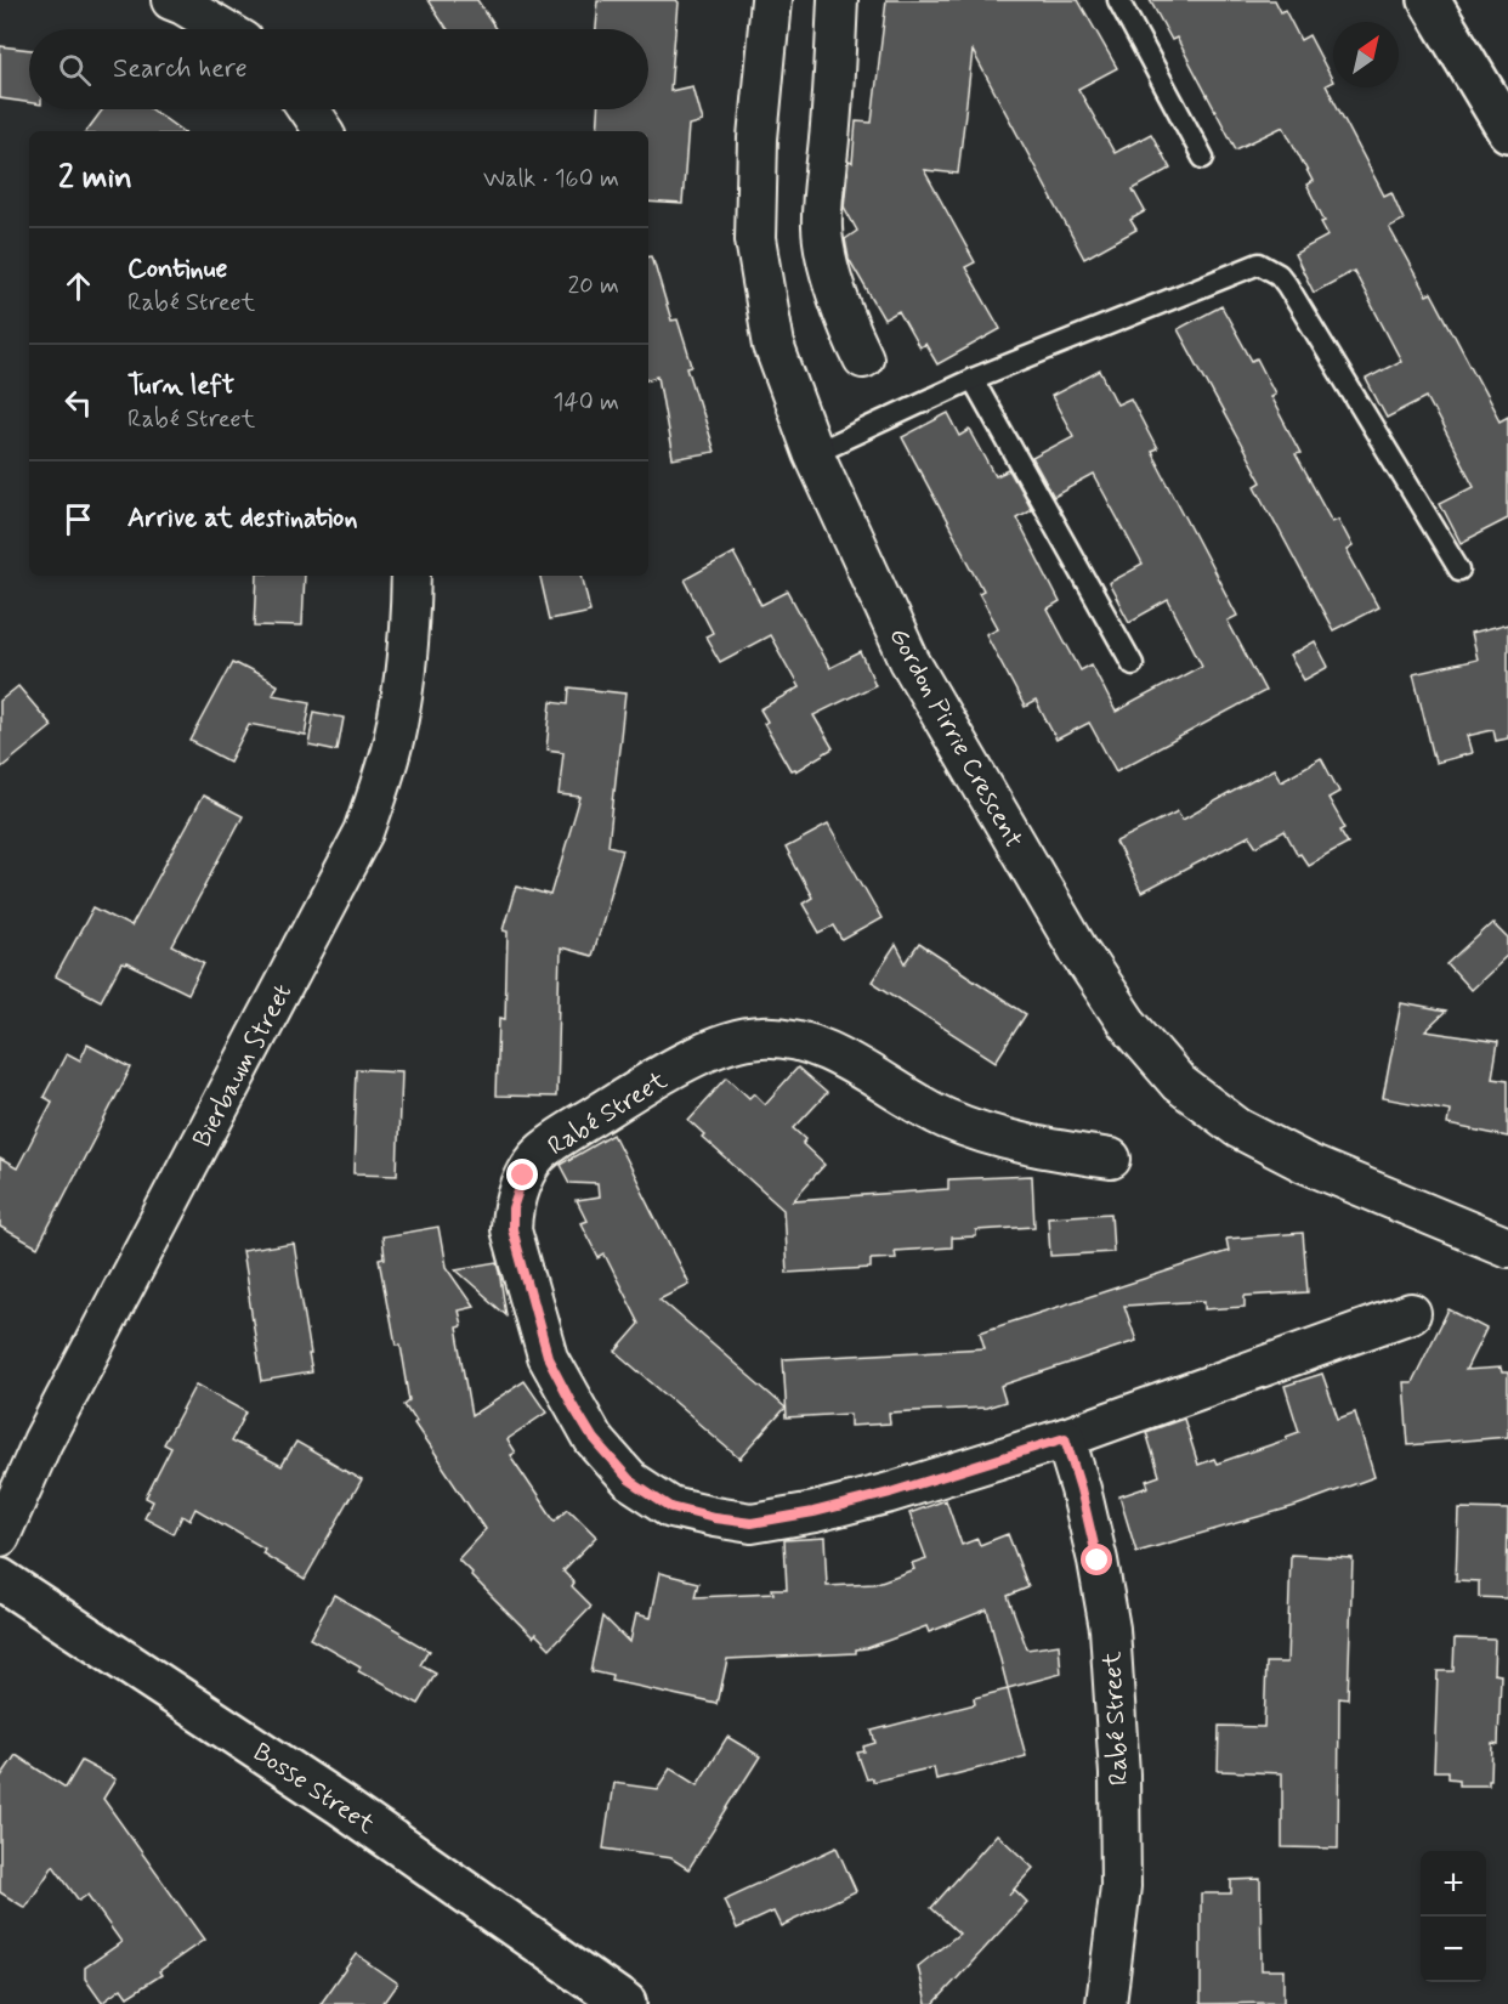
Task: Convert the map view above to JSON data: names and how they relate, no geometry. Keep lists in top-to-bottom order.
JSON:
{
  "streets": {
    "street": [
      "Gordon Pirrie Crescent",
      "Bierbaum Street",
      "Rabé Street",
      "Bosse Street"
    ]
  },
  "north": "top right",
  "page": {
    "search": "Search here",
    "heading": ["2 min", "Walk · 160 m"],
    "list": [
      ["Continue", "Rabé Street", "20 m"],
      ["Turn left", "Rabé Street", "140 m"],
      "Arrive at destination"
    ],
    "map_buttons": ["+", "−"]
  }
}
